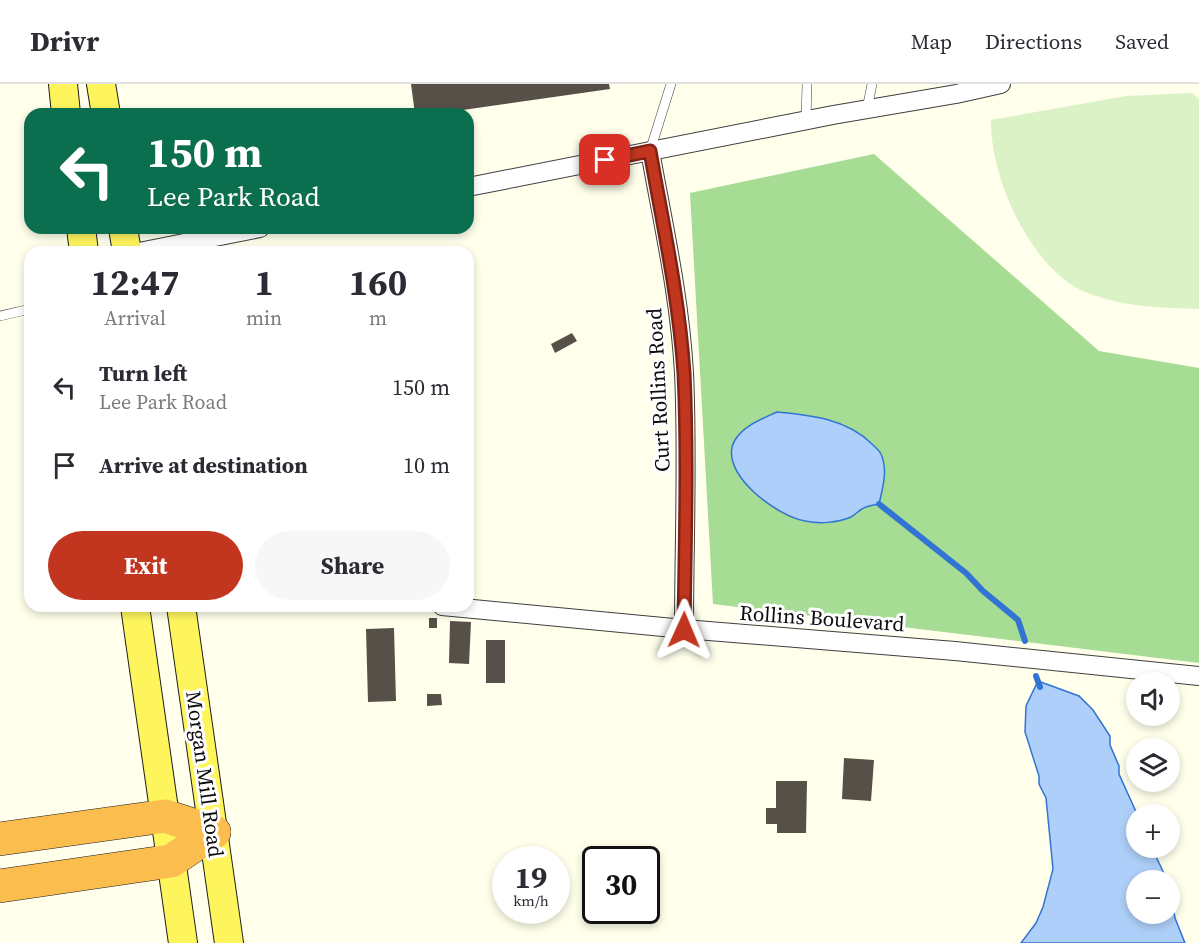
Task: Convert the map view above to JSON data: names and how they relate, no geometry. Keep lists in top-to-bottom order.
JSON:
{
  "streets": {
    "main road": ["Morgan Mill Road"],
    "street": ["Curt Rollins Road", "Rollins Boulevard"]
  },
  "crossings": [
    ["Curt Rollins Road", "Rollins Boulevard"]
  ],
  "page": {
    "header": "Drivr",
    "nav": ["Map", "Directions", "Saved"],
    "turn": ["150 m", "Lee Park Road"],
    "eta": [
      "12:47",
      "Arrival",
      "1",
      "min",
      "160",
      "m"
    ],
    "list": [
      {
        "name": "Turn left",
        "note": "Lee Park Road",
        "value": "150 m"
      },
      {
        "name": "Arrive at destination",
        "value": "10 m"
      }
    ],
    "buttons": ["Exit", "Share"],
    "map_buttons": ["+", "−"],
    "speed": "19 km/h",
    "limit": "30"
  }
}
